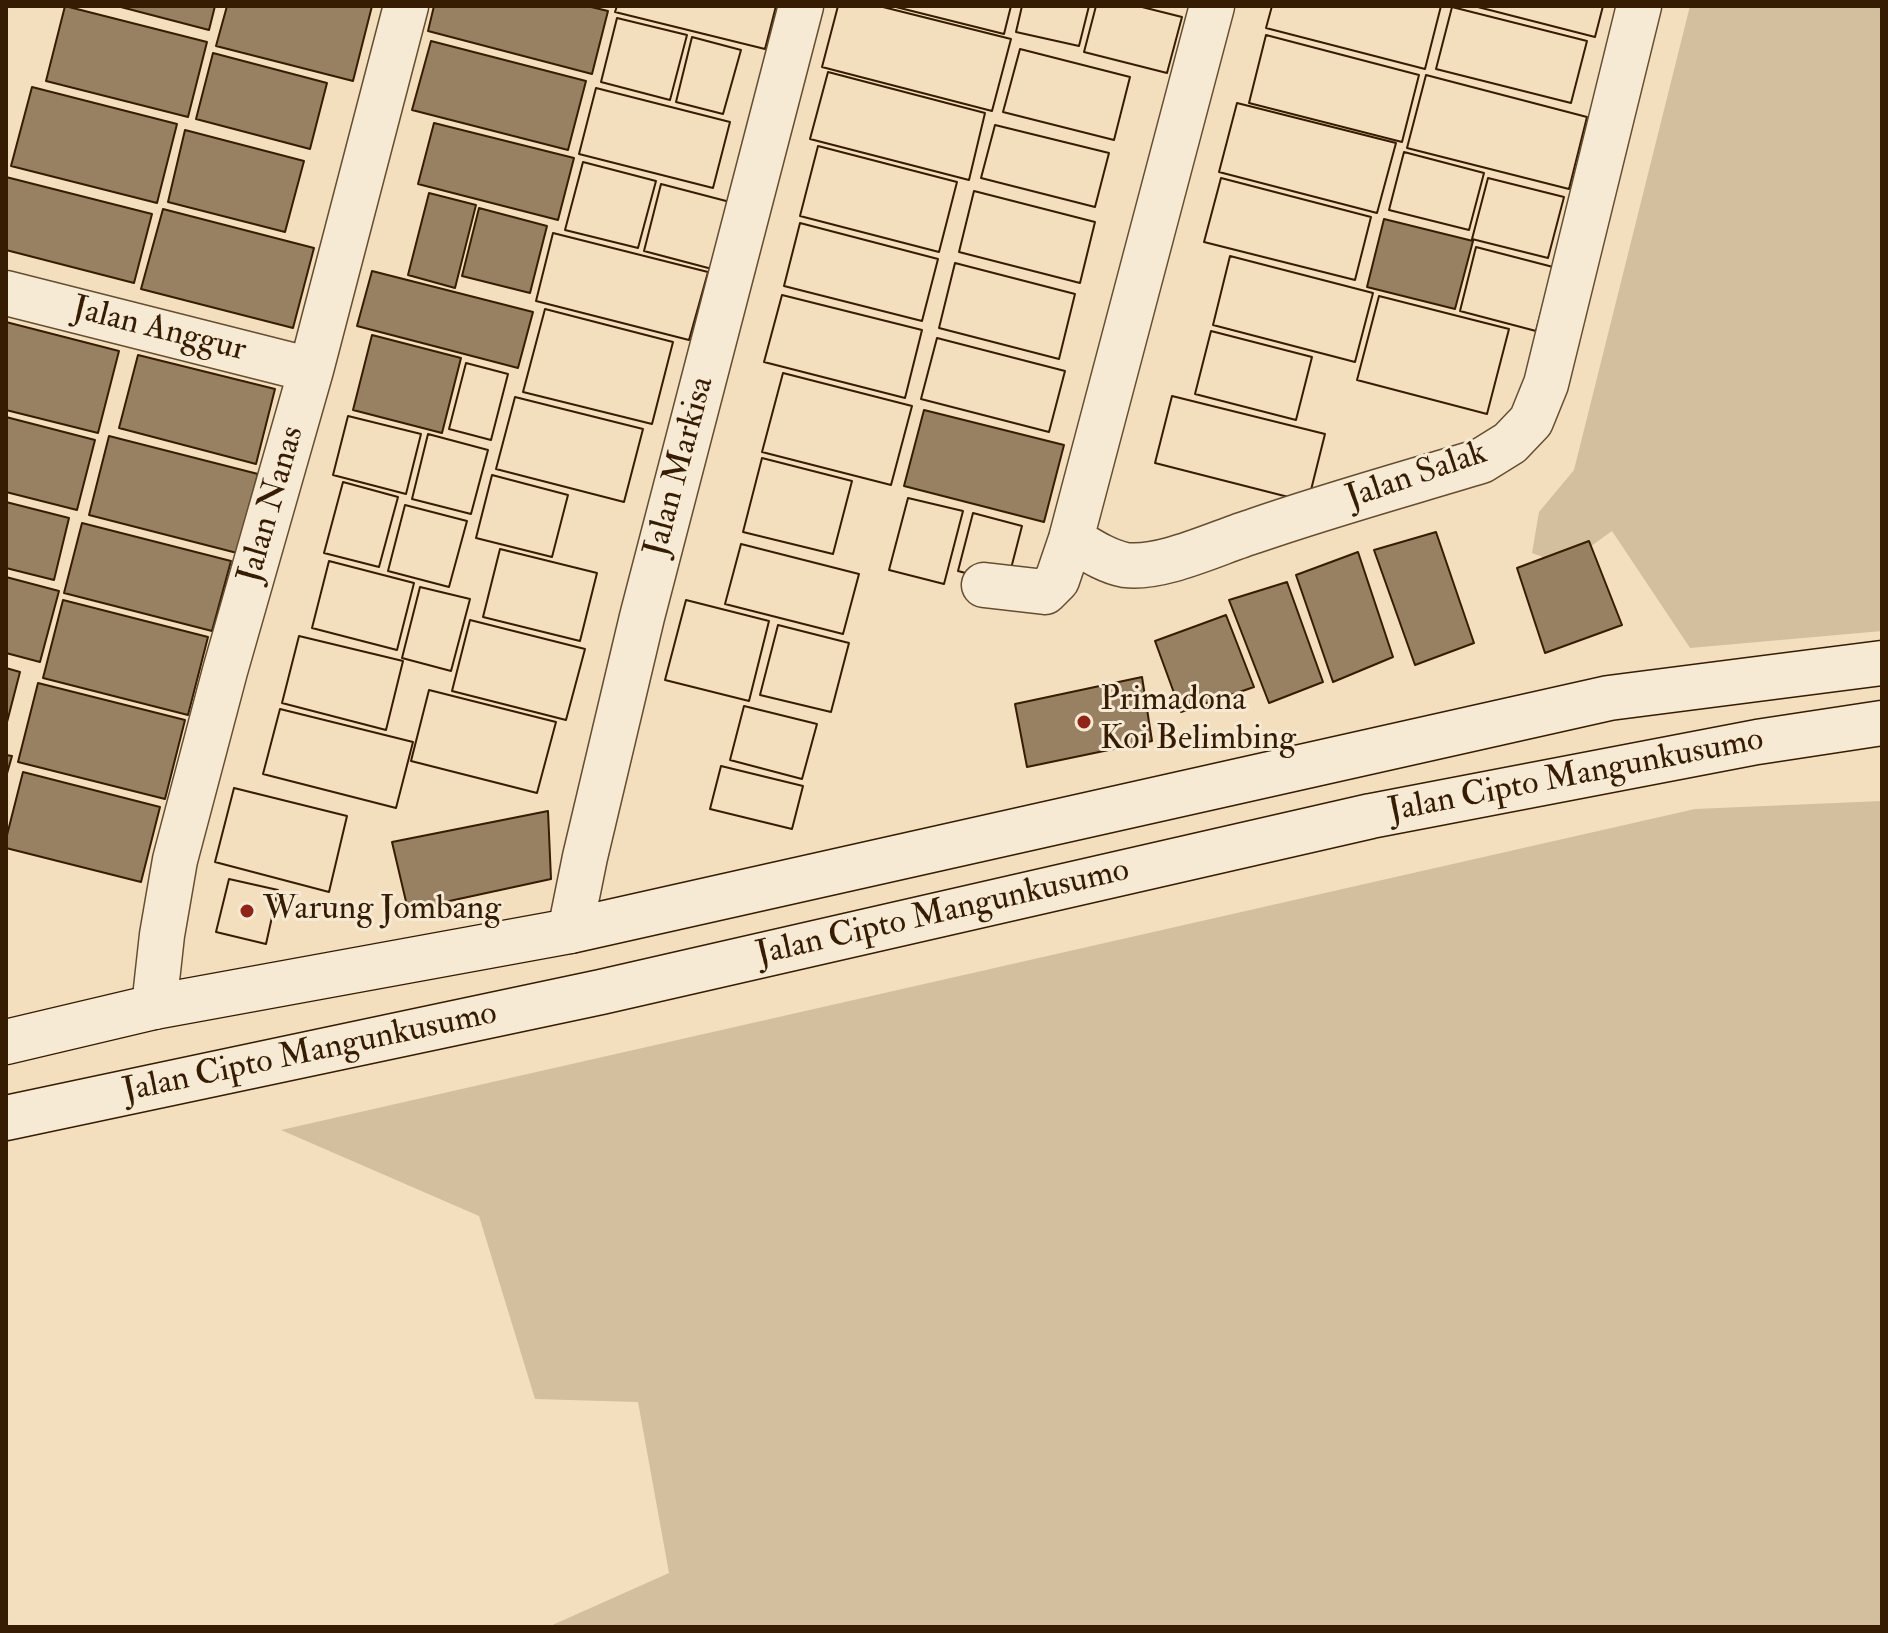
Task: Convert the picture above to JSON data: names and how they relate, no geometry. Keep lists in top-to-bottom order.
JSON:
{
  "streets": {
    "street": [
      "Jalan Anggur",
      "Jalan Markisa",
      "Jalan Salak",
      "Jalan Nanas",
      "Jalan Cipto Mangunkusumo"
    ]
  },
  "crossings": [
    ["Jalan Anggur", "Jalan Nanas"],
    ["Jalan Markisa", "Jalan Cipto Mangunkusumo"],
    ["Jalan Nanas", "Jalan Cipto Mangunkusumo"]
  ],
  "places": ["Primadona Koi Belimbing", "Warung Jombang"]
}
